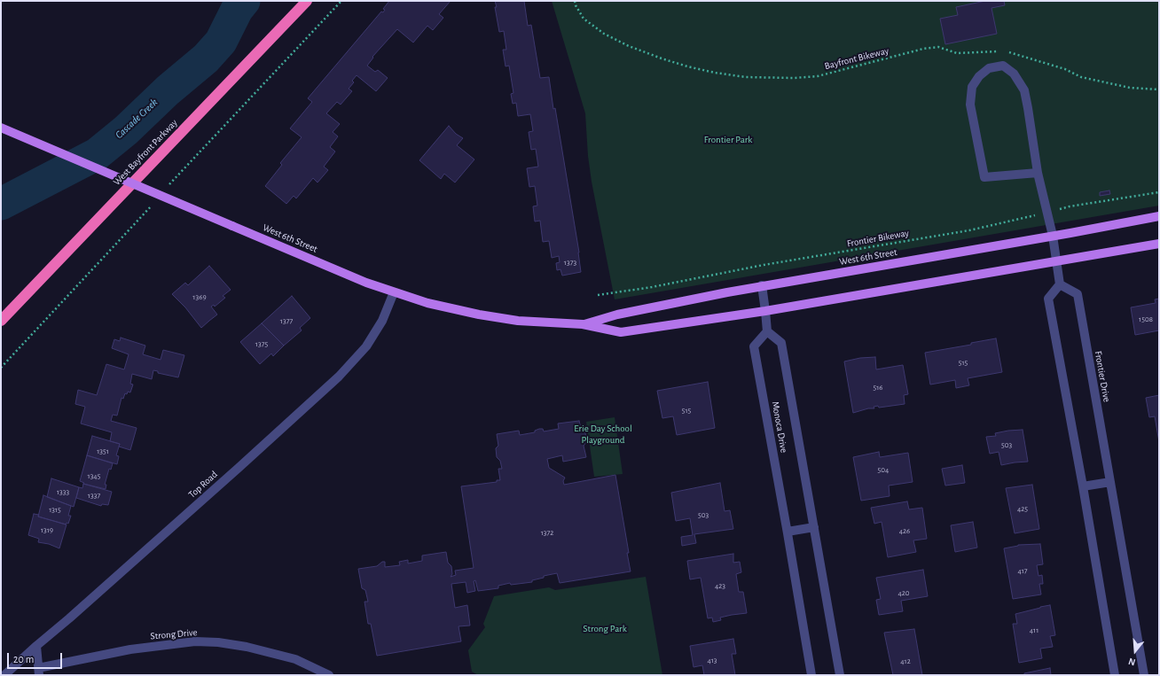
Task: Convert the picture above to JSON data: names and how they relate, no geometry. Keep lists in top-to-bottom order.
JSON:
{
  "streets": {
    "highway": ["West Bayfront Parkway"],
    "main road": ["West 6th Street"],
    "street": [
      "Frontier Drive",
      "Monoca Drive",
      "Top Road",
      "Strong Drive"
    ],
    "path": ["Bayfront Bikeway", "Frontier Bikeway"]
  },
  "crossings": [
    ["West 6th Street", "Top Road"]
  ],
  "water": ["Cascade Creek"],
  "parks": ["Frontier Park", "Erie Day School Playground", "Strong Park"],
  "house_numbers": [
    "1373",
    "1369",
    "1508",
    "1377",
    "1375",
    "515",
    "516",
    "515",
    "503",
    "1351",
    "504",
    "1345",
    "1333",
    "1337",
    "425",
    "1315",
    "503",
    "1319",
    "426",
    "1372",
    "417",
    "423",
    "420",
    "411",
    "413",
    "412"
  ],
  "scale_bar": "20 m",
  "north": "bottom"
}
